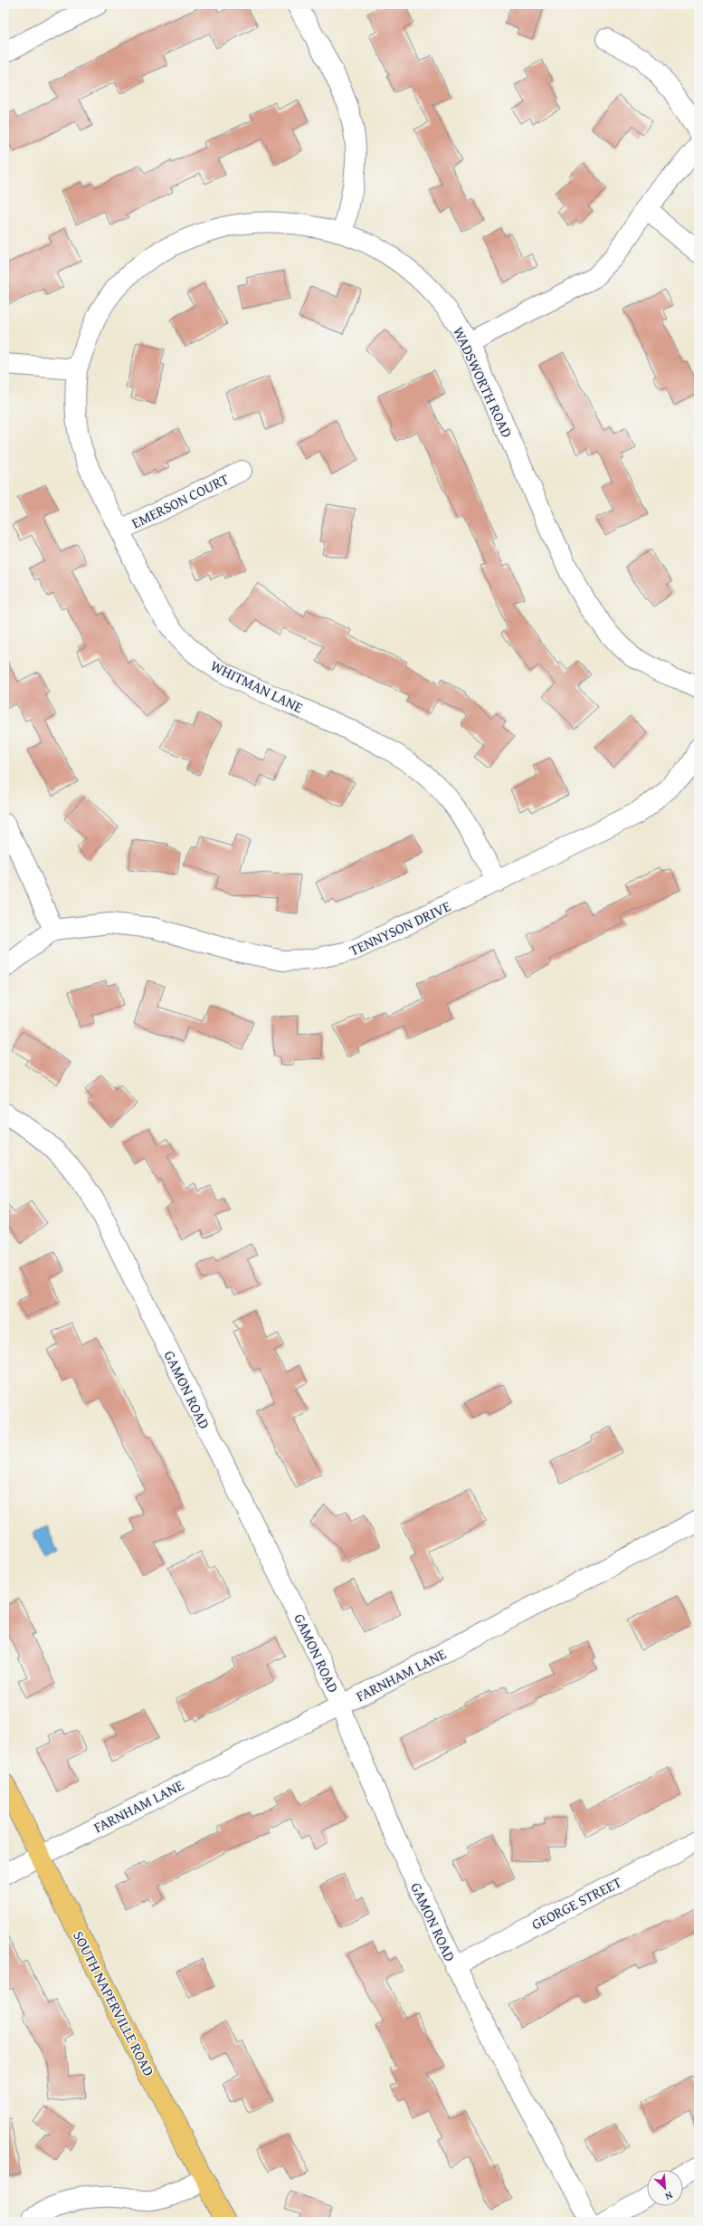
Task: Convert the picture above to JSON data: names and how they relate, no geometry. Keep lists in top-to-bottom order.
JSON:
{
  "streets": {
    "main road": ["SOUTH NAPERVILLE ROAD"],
    "street": [
      "WADSWORTH ROAD",
      "EMERSON COURT",
      "WHITMAN LANE",
      "TENNYSON DRIVE",
      "GAMON ROAD",
      "FARNHAM LANE",
      "GEORGE STREET"
    ]
  },
  "crossings": [
    ["WADSWORTH ROAD", "WHITMAN LANE"],
    ["EMERSON COURT", "WHITMAN LANE"],
    ["WHITMAN LANE", "TENNYSON DRIVE"],
    ["GAMON ROAD", "FARNHAM LANE"],
    ["GAMON ROAD", "GEORGE STREET"],
    ["FARNHAM LANE", "SOUTH NAPERVILLE ROAD"]
  ],
  "north": "bottom right"
}
